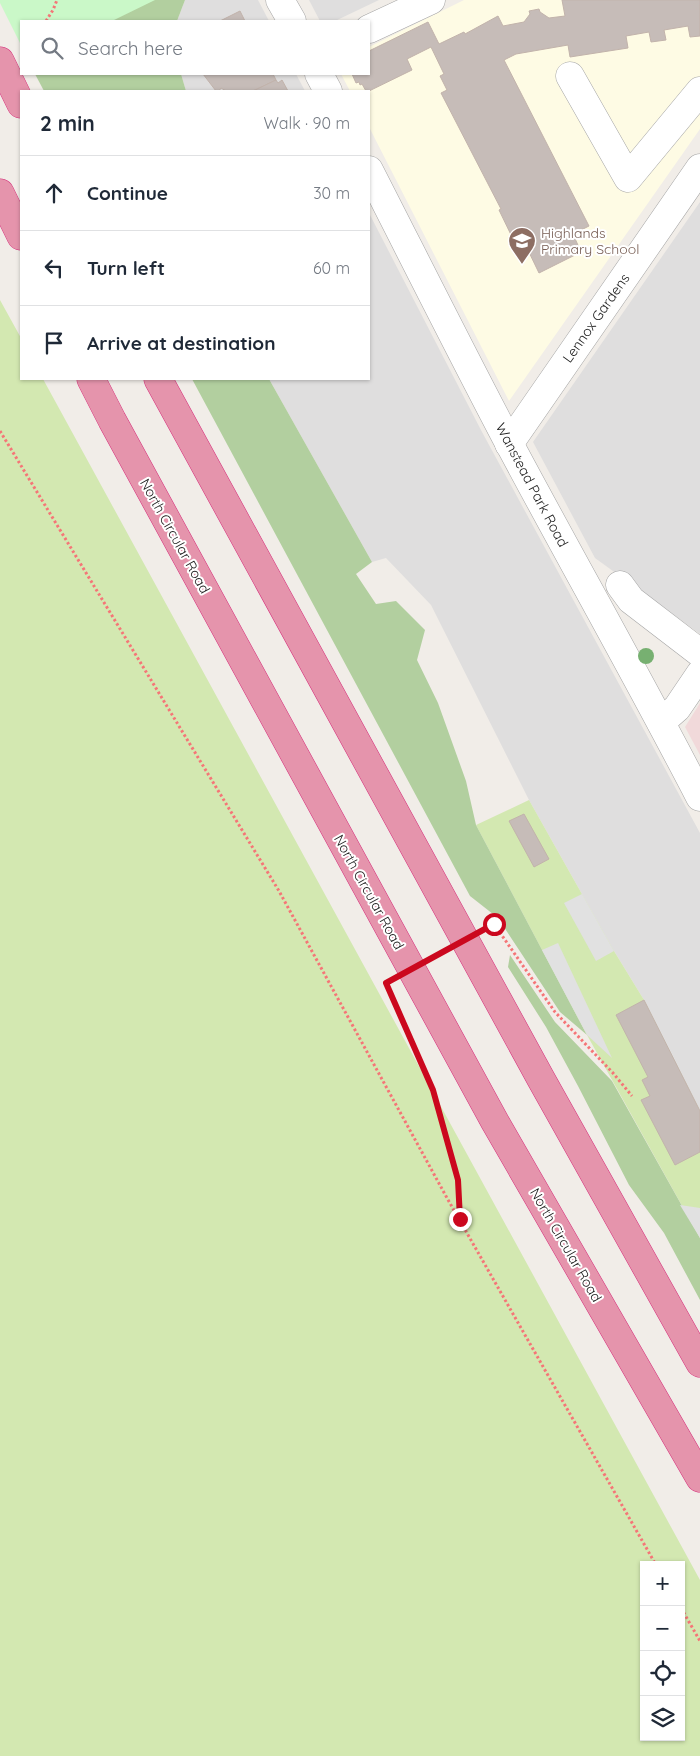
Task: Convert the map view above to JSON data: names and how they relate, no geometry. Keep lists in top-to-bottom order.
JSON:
{
  "streets": {
    "highway": ["North Circular Road"],
    "street": ["Lennox Gardens", "Wanstead Park Road"]
  },
  "crossings": [
    ["Lennox Gardens", "Wanstead Park Road"]
  ],
  "places": {
    "school or university": ["Highlands Primary School"]
  },
  "page": {
    "search": "Search here",
    "heading": ["2 min", "Walk · 90 m"],
    "list": [
      ["Continue", "30 m"],
      ["Turn left", "60 m"],
      "Arrive at destination"
    ],
    "map_buttons": ["+", "−"]
  }
}
